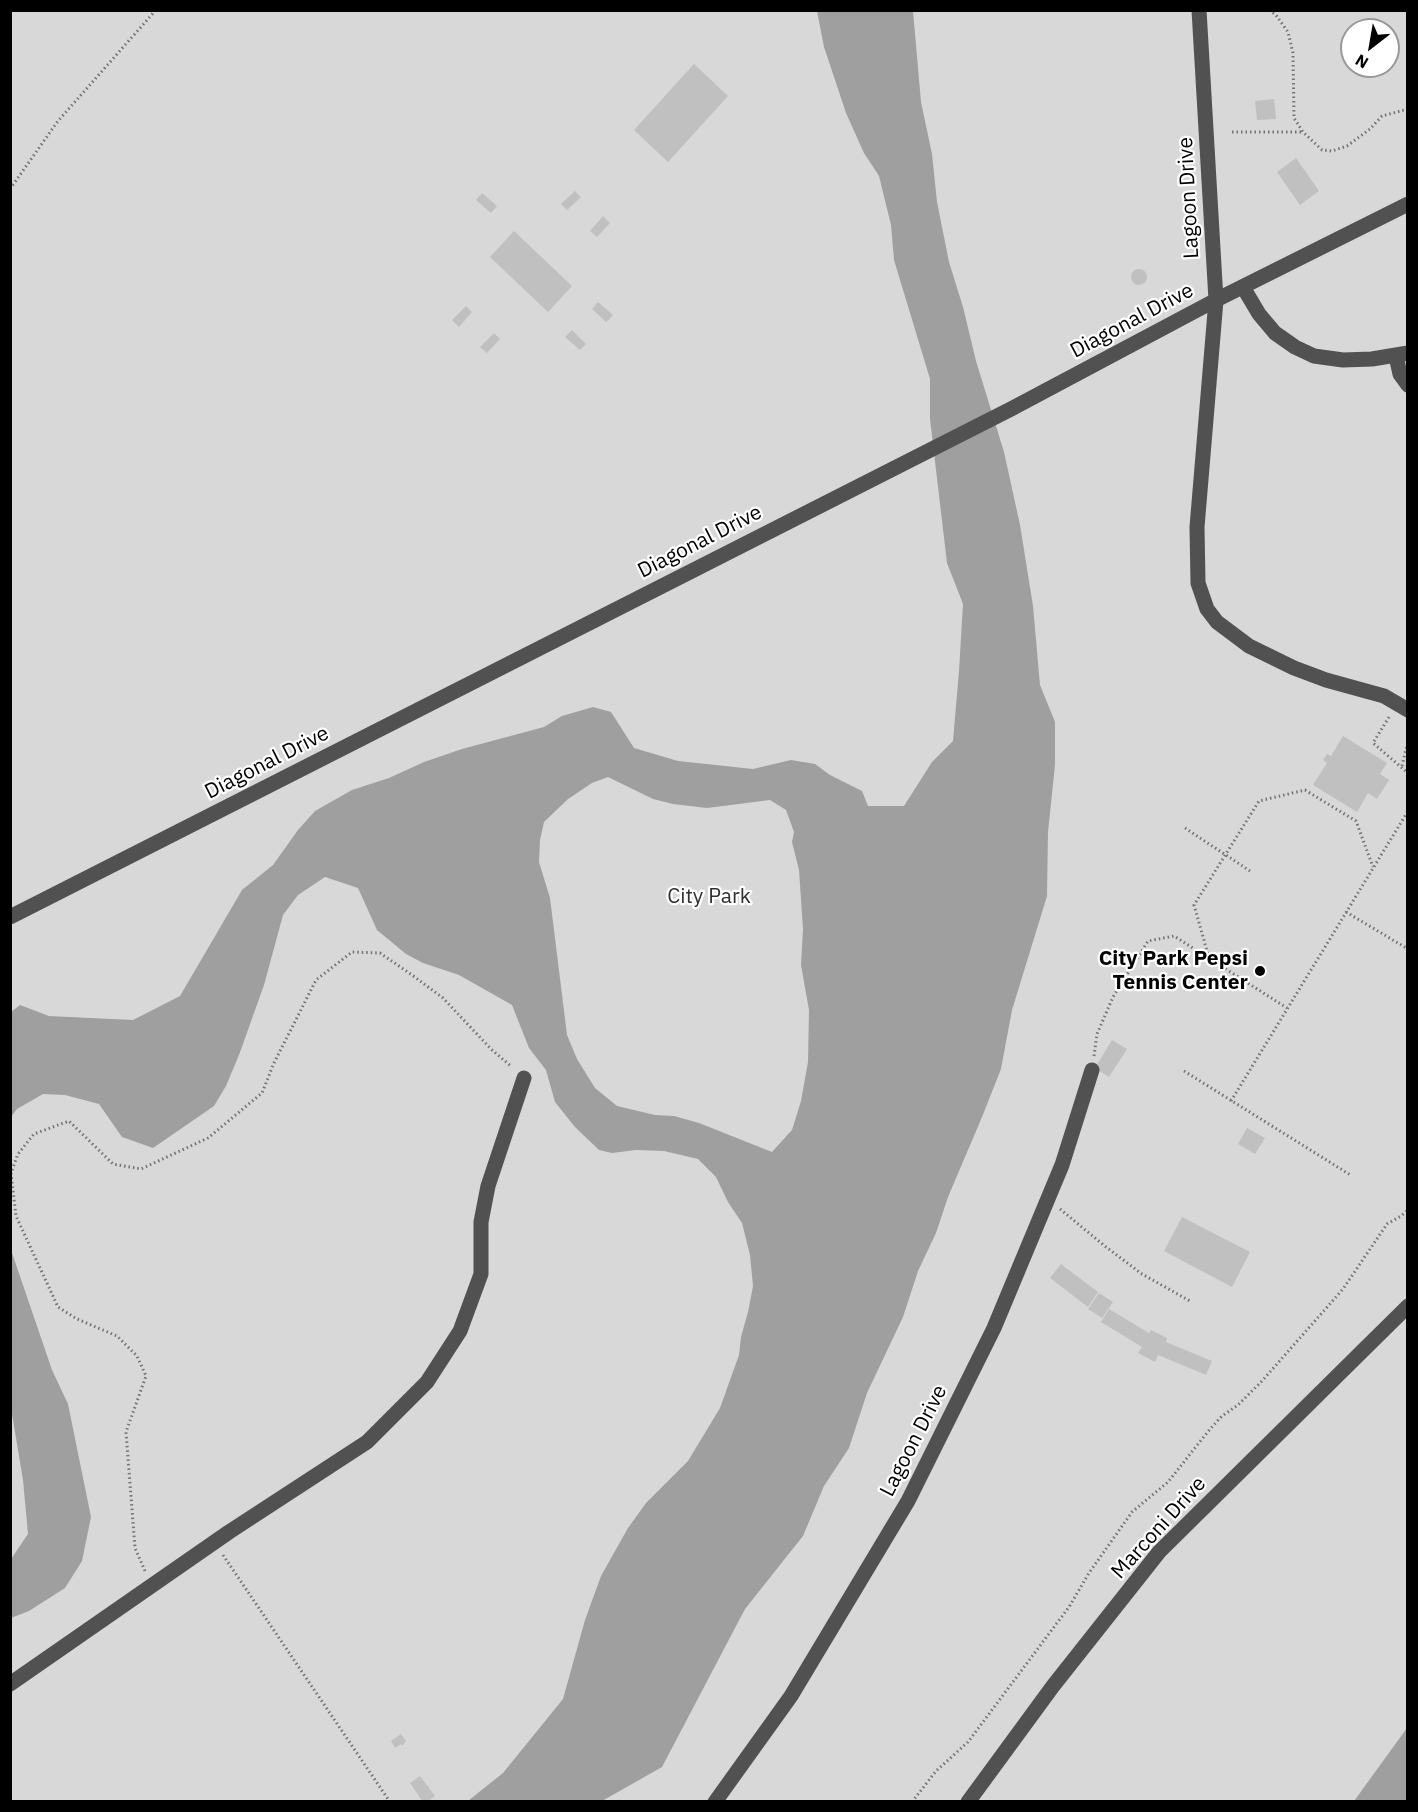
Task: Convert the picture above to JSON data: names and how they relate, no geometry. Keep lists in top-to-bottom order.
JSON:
{
  "streets": {
    "street": ["Lagoon Drive", "Diagonal Drive", "Marconi Drive"]
  },
  "crossings": [
    ["Lagoon Drive", "Diagonal Drive"]
  ],
  "parks": ["City Park"],
  "places": ["City Park Pepsi Tennis Center"],
  "north": "bottom left"
}
